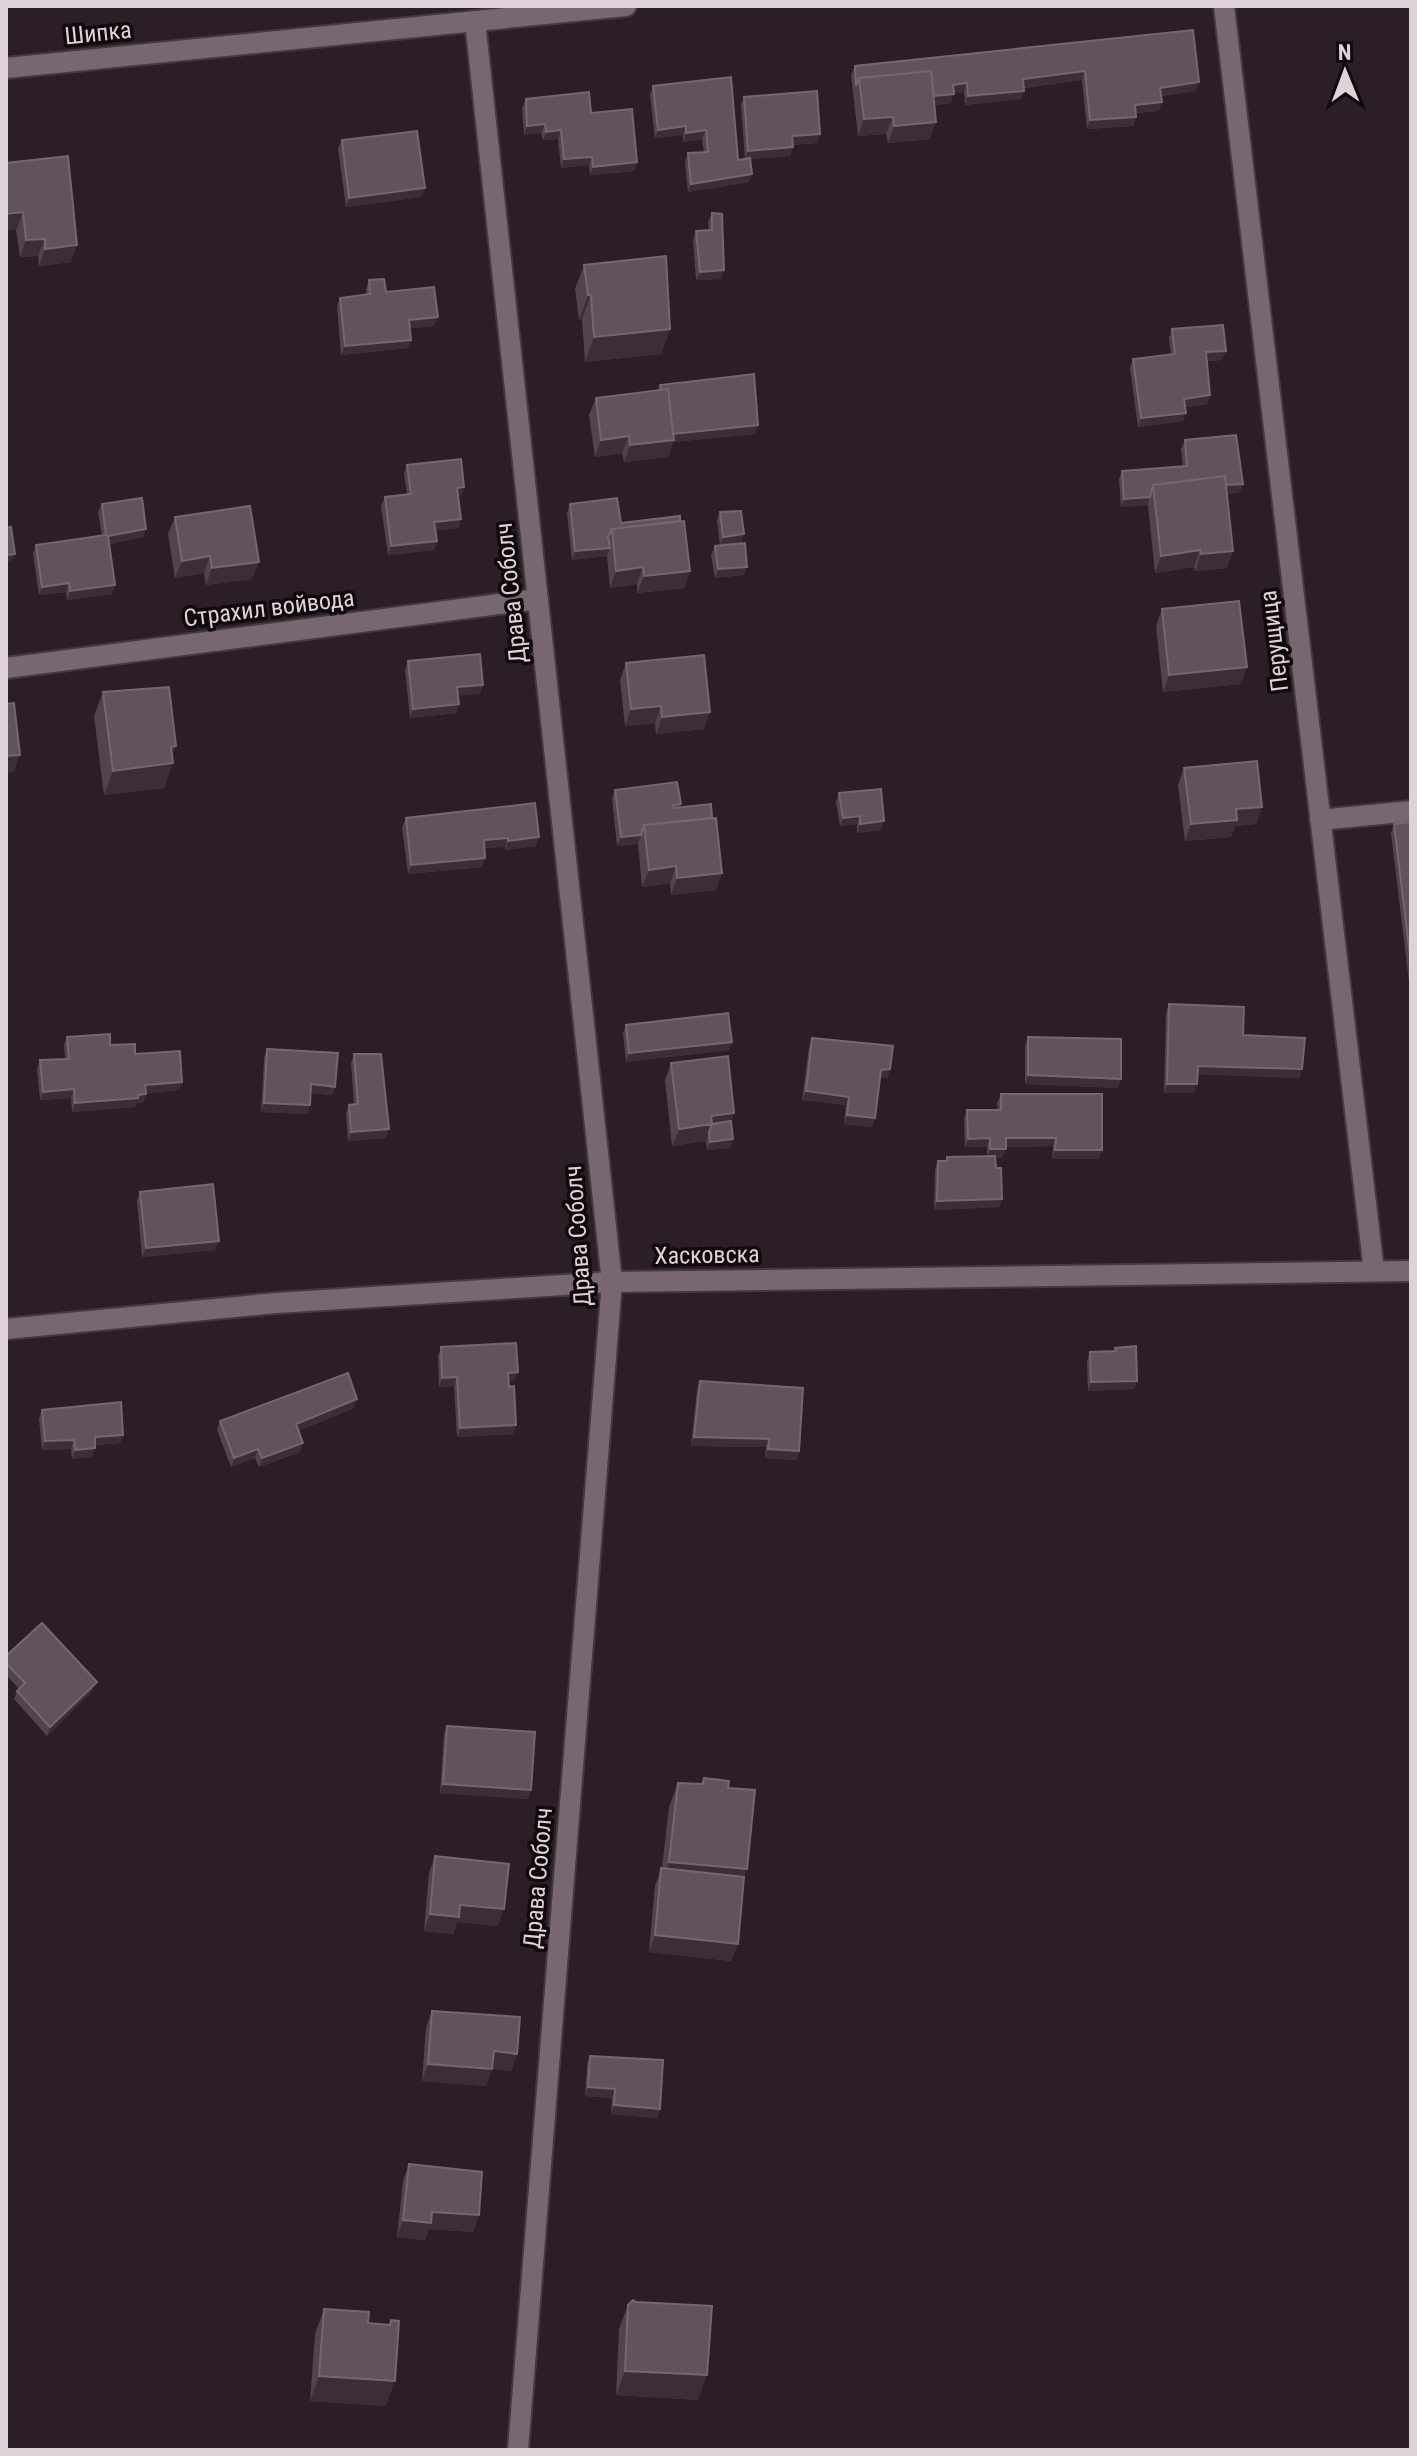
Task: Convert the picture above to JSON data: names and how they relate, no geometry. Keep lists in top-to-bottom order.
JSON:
{
  "streets": {
    "street": [
      "Шипка",
      "Драва Соболч",
      "Страхил войвода",
      "Перущица",
      "Хасковска"
    ]
  },
  "crossings": [
    ["Шипка", "Драва Соболч"],
    ["Драва Соболч", "Страхил войвода"],
    ["Драва Соболч", "Хасковска"],
    ["Перущица", "Хасковска"]
  ],
  "north": "top"
}
